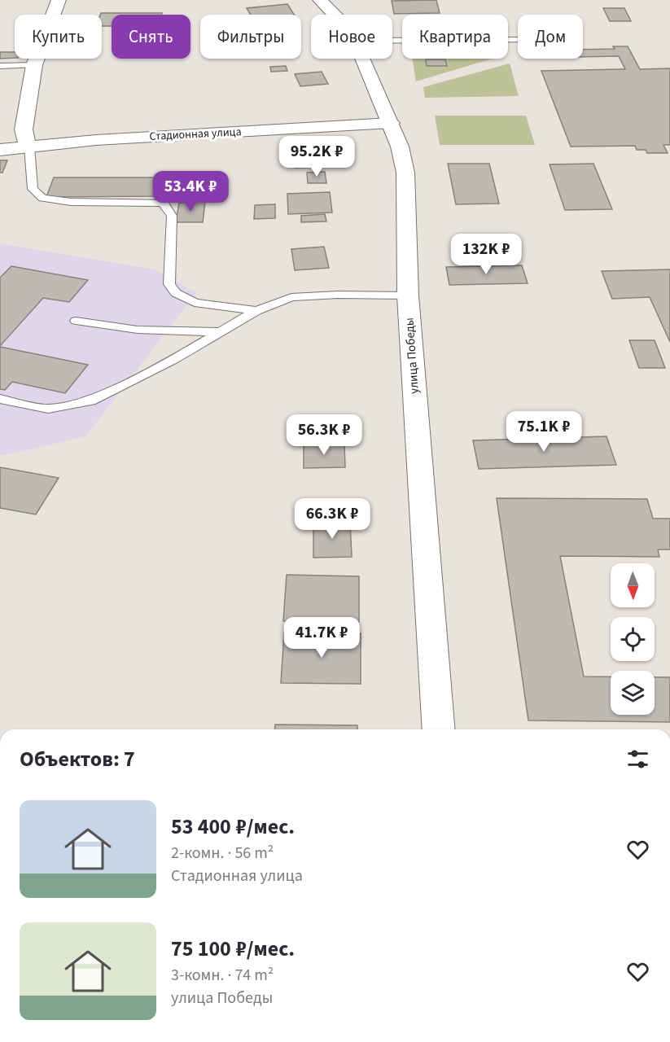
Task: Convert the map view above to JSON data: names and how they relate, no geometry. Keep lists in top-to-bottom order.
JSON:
{
  "streets": {
    "street": ["Стадионная улица", "улица Победы"]
  },
  "crossings": [
    ["Стадионная улица", "улица Победы"]
  ],
  "north": "bottom",
  "page": {
    "chip": [
      "Купить",
      "Снять",
      "Фильтры",
      "Новое",
      "Квартира",
      "Дом"
    ],
    "price": [
      "95.2K ₽",
      "53.4K ₽",
      "132K ₽",
      "75.1K ₽",
      "56.3K ₽",
      "66.3K ₽",
      "41.7K ₽"
    ],
    "heading": "Объектов: 7",
    "list": [
      {
        "name": "53 400 ₽/мес.",
        "note": "2-комн. · 56 m² · Стадионная улица"
      },
      {
        "name": "75 100 ₽/мес.",
        "note": "3-комн. · 74 m² · улица Победы"
      }
    ]
  }
}
